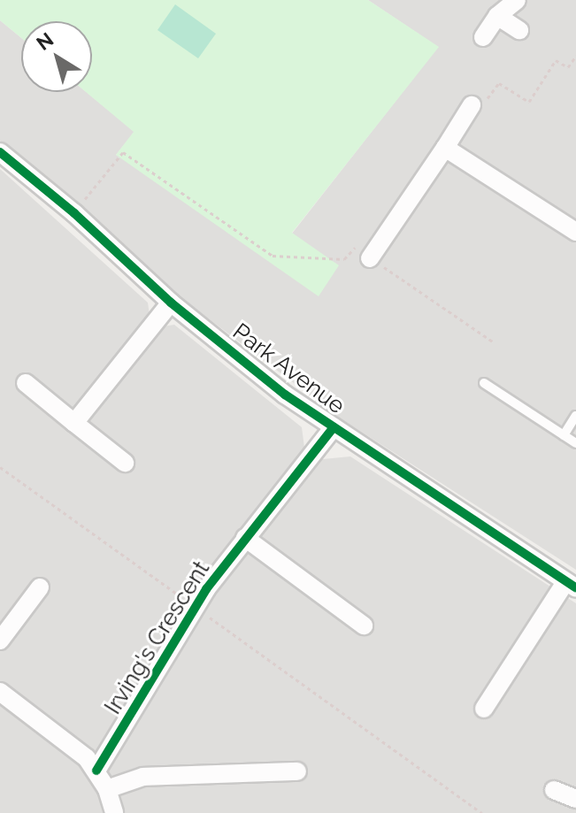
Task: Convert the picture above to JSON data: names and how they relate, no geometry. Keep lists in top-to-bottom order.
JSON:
{
  "streets": {
    "street": ["Park Avenue", "Irving's Crescent"]
  },
  "crossings": [
    ["Park Avenue", "Irving's Crescent"]
  ],
  "north": "top left"
}
